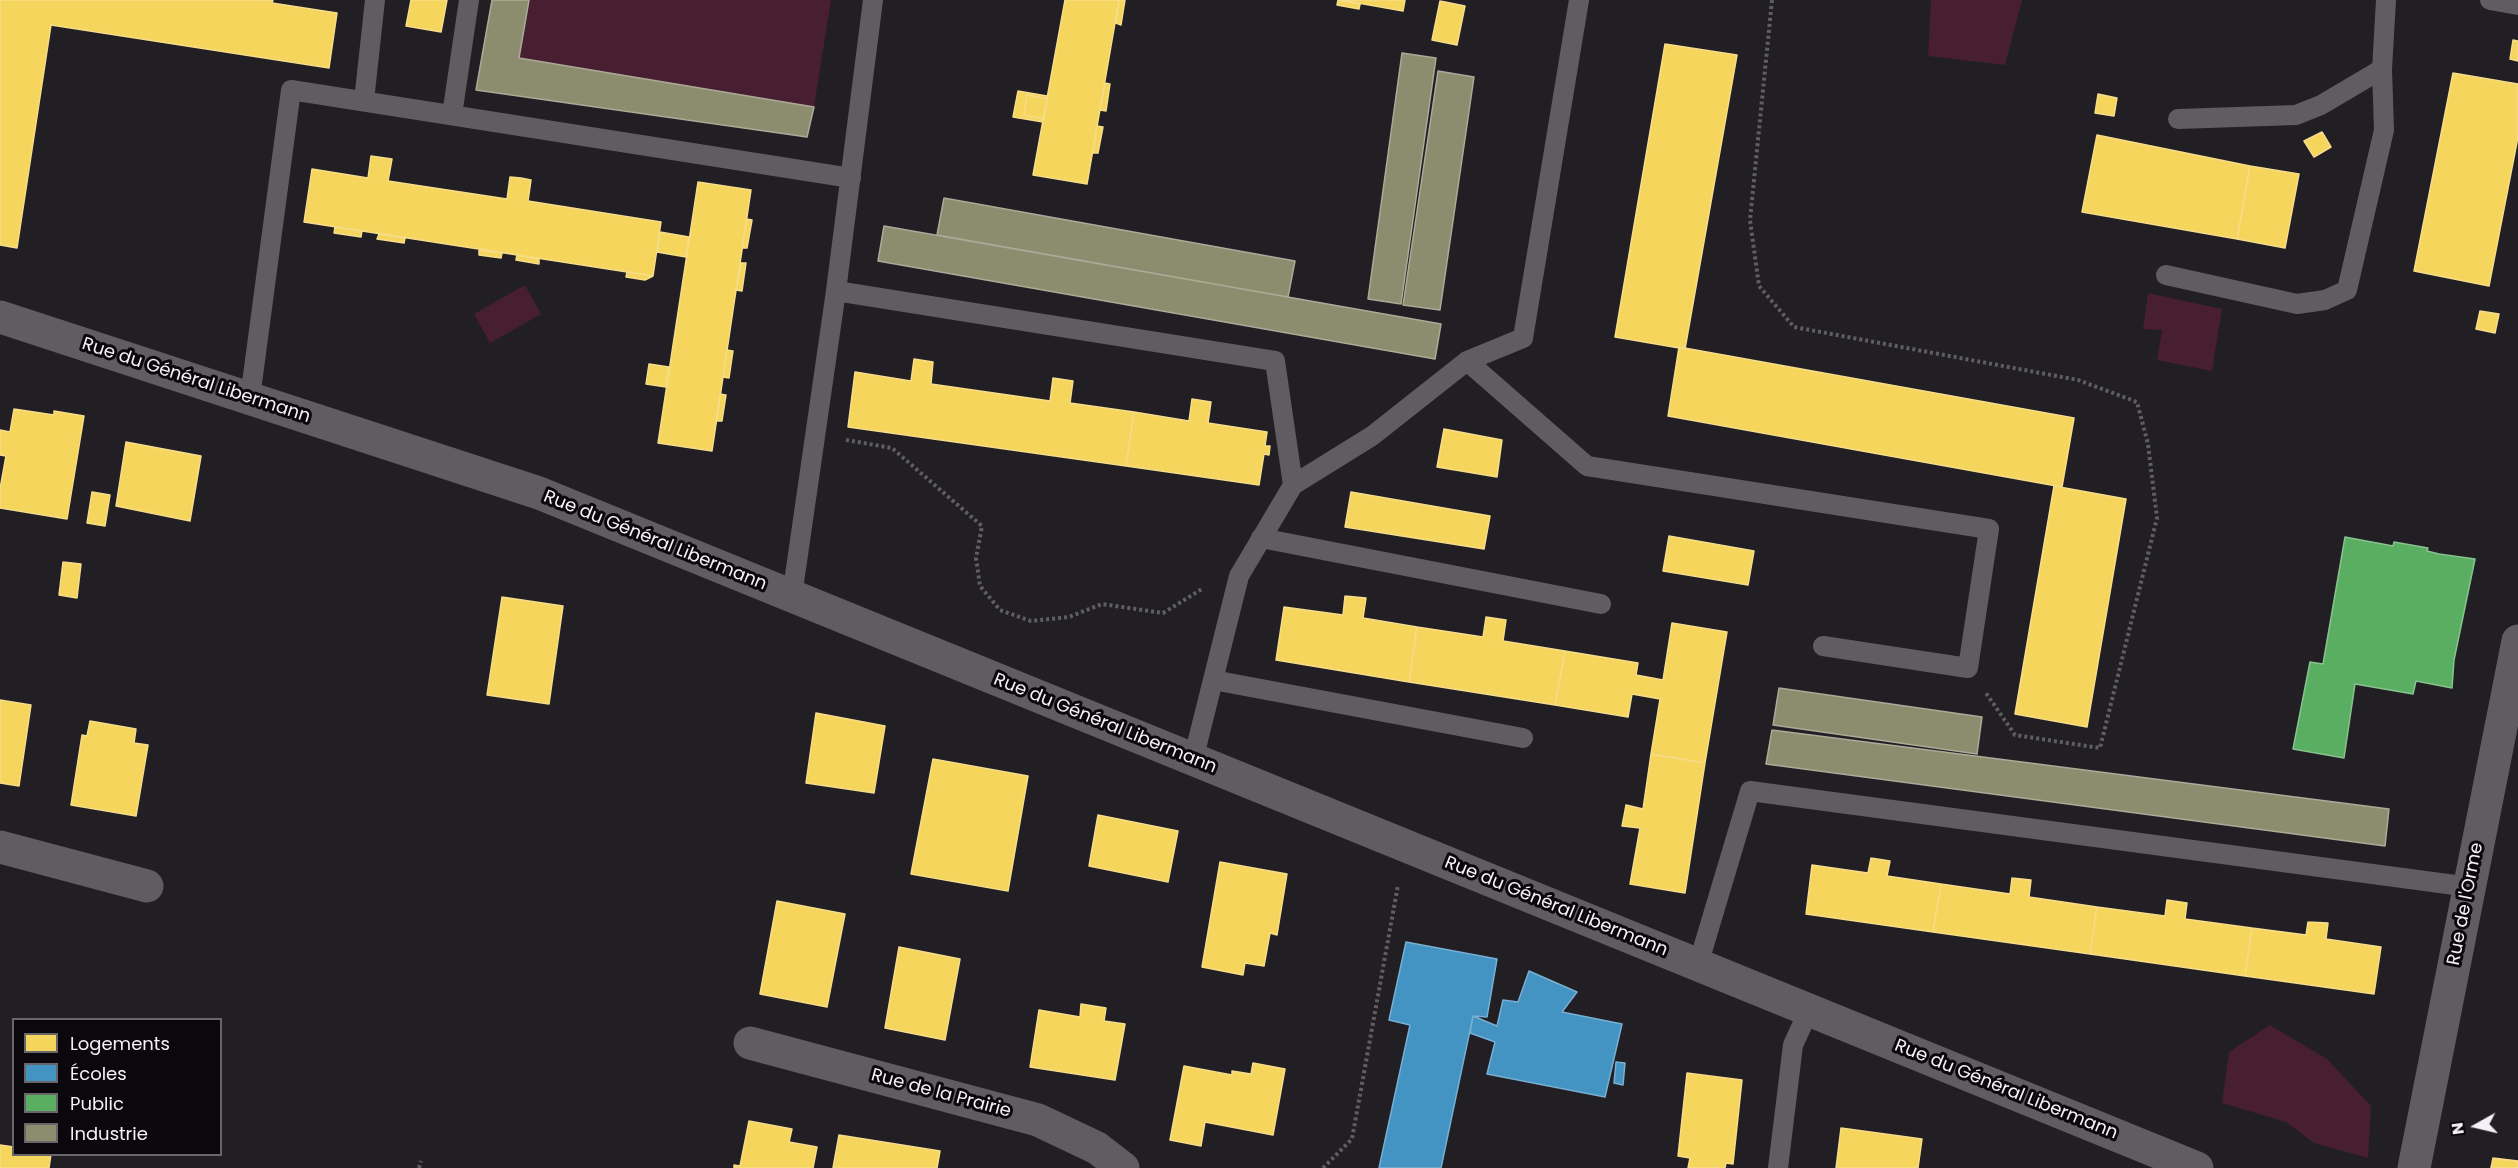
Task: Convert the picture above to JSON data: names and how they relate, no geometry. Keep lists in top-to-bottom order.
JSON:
{
  "streets": {
    "street": ["Rue du Général Libermann", "Rue de l'Orme", "Rue de la Prairie"]
  },
  "legend": [
    "Logements",
    "Écoles",
    "Public",
    "Industrie"
  ],
  "north": "left"
}
